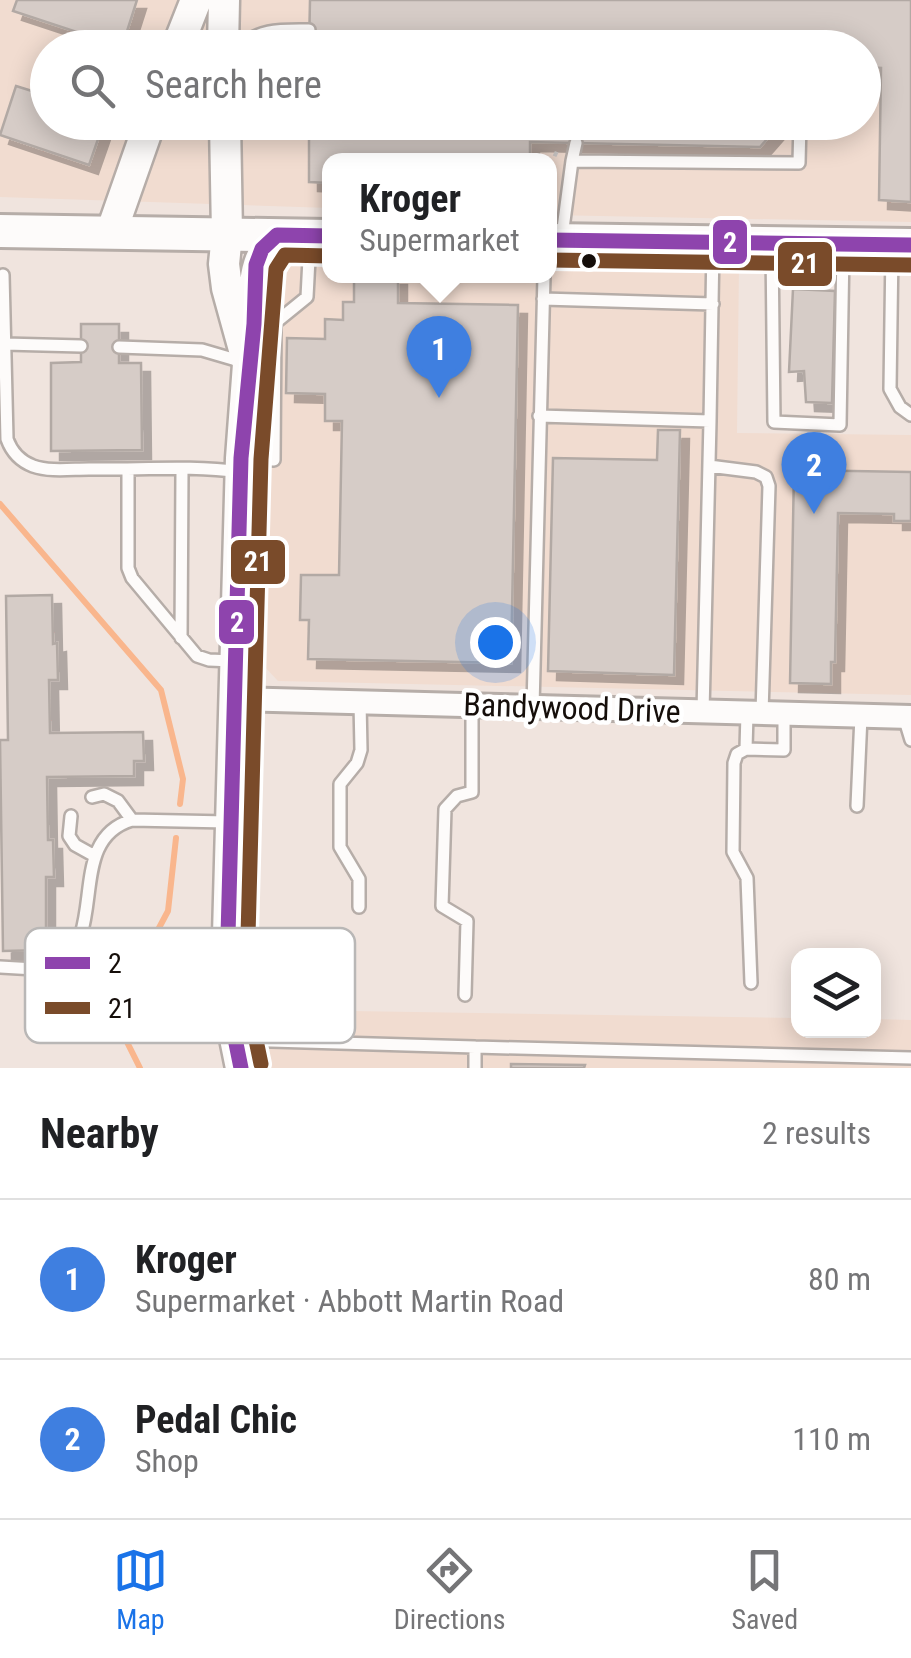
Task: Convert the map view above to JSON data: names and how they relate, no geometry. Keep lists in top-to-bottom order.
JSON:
{
  "streets": {
    "street": ["Bandywood Drive"]
  },
  "lines": ["transit line 2", "transit line 21"],
  "legend": ["2", "21"],
  "page": {
    "search": "Search here",
    "popup": ["Kroger", "Supermarket"],
    "pins": ["1", "2"],
    "heading": ["Nearby", "2 results"],
    "list": [
      {
        "mark": "1",
        "name": "Kroger",
        "note": "Supermarket · Abbott Martin Road",
        "value": "80 m"
      },
      {
        "mark": "2",
        "name": "Pedal Chic",
        "note": "Shop",
        "value": "110 m"
      }
    ],
    "nav": ["Map", "Directions", "Saved"]
  }
}
